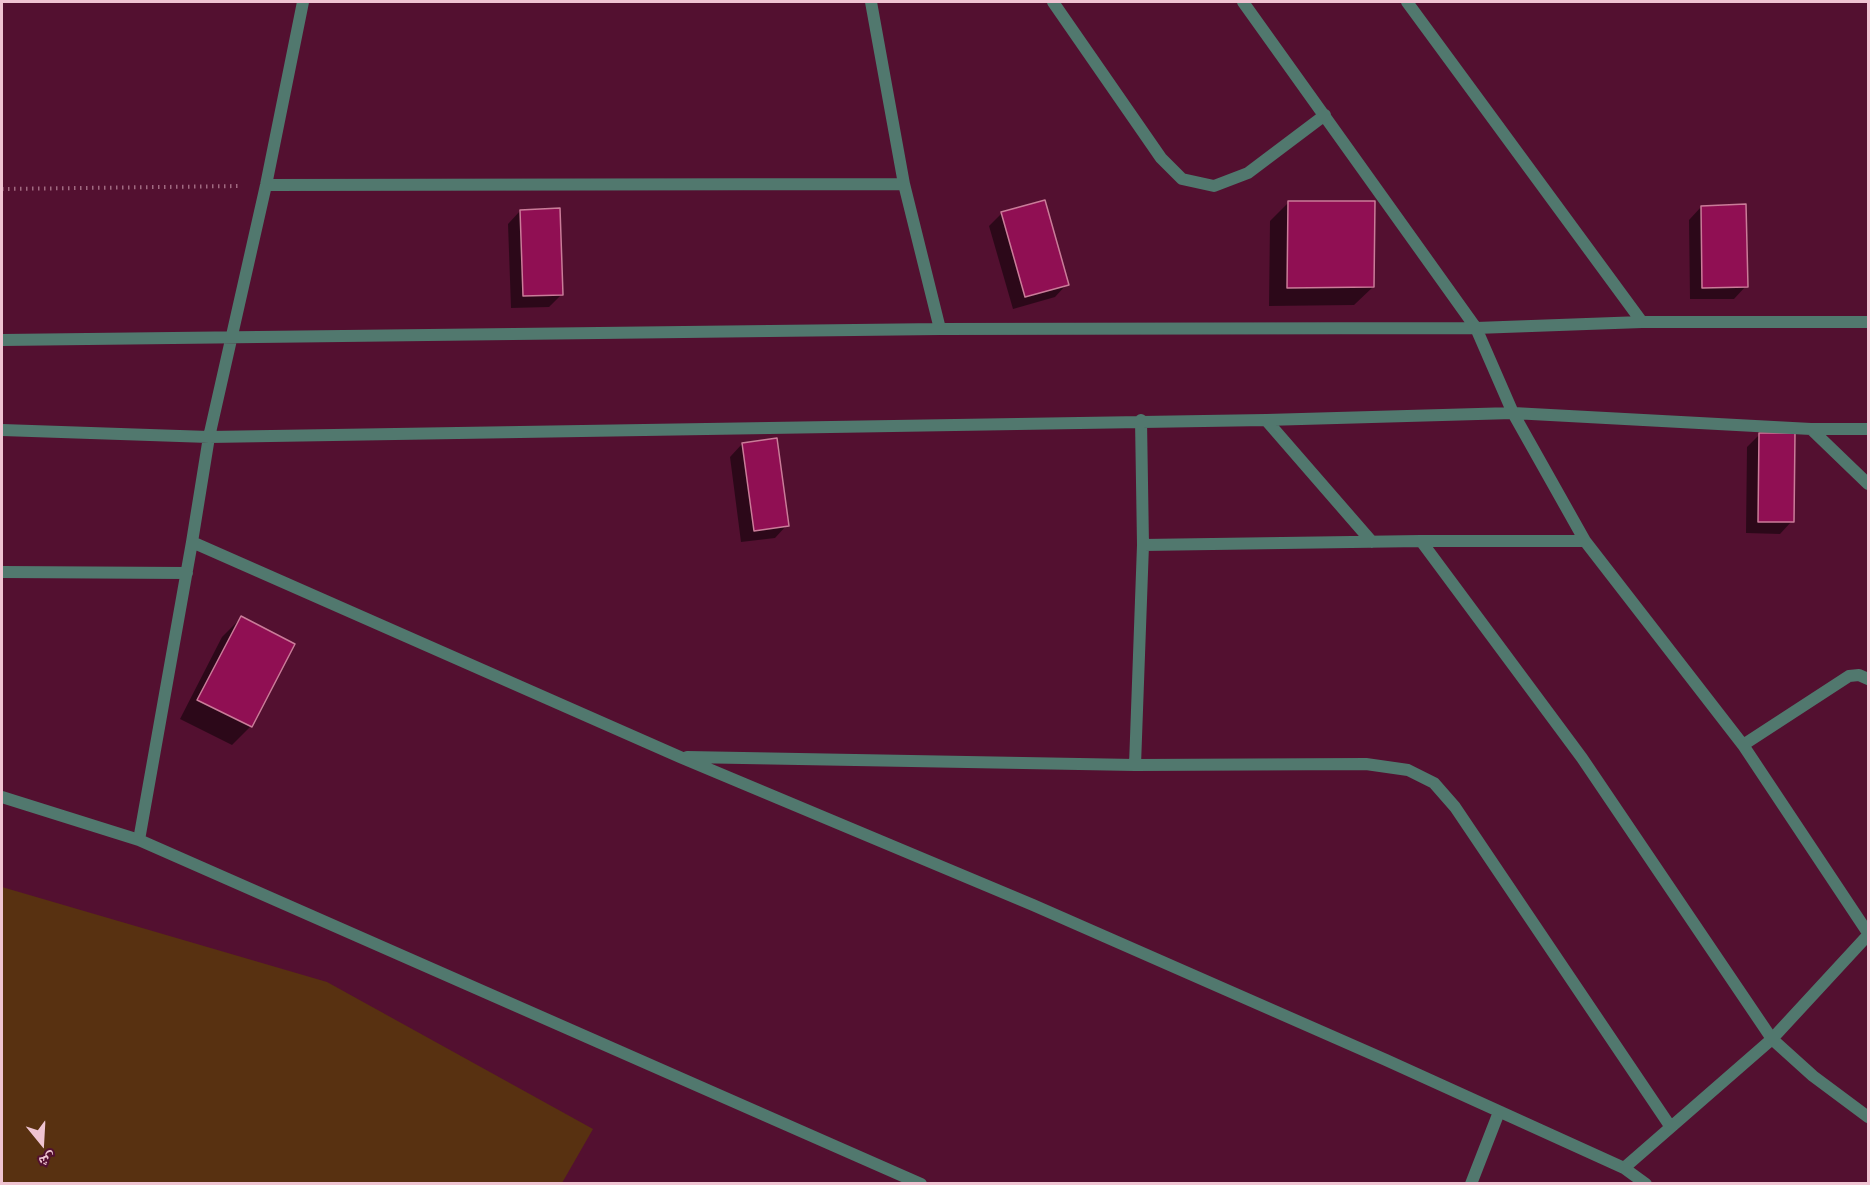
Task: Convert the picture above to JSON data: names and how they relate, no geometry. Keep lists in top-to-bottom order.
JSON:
{
  "north": "bottom"
}
